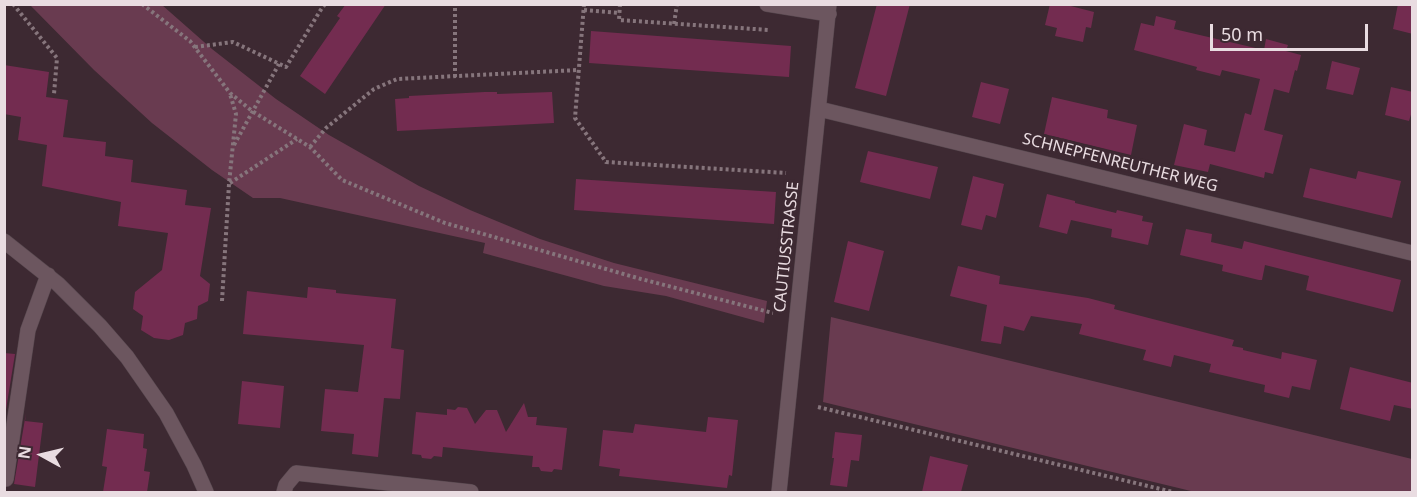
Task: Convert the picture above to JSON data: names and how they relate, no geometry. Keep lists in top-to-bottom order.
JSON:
{
  "streets": {
    "street": ["SCHNEPFENREUTHER WEG", "CAUTIUSSTRASSE"]
  },
  "crossings": [
    ["SCHNEPFENREUTHER WEG", "CAUTIUSSTRASSE"]
  ],
  "scale_bar": "50 m",
  "north": "left"
}
